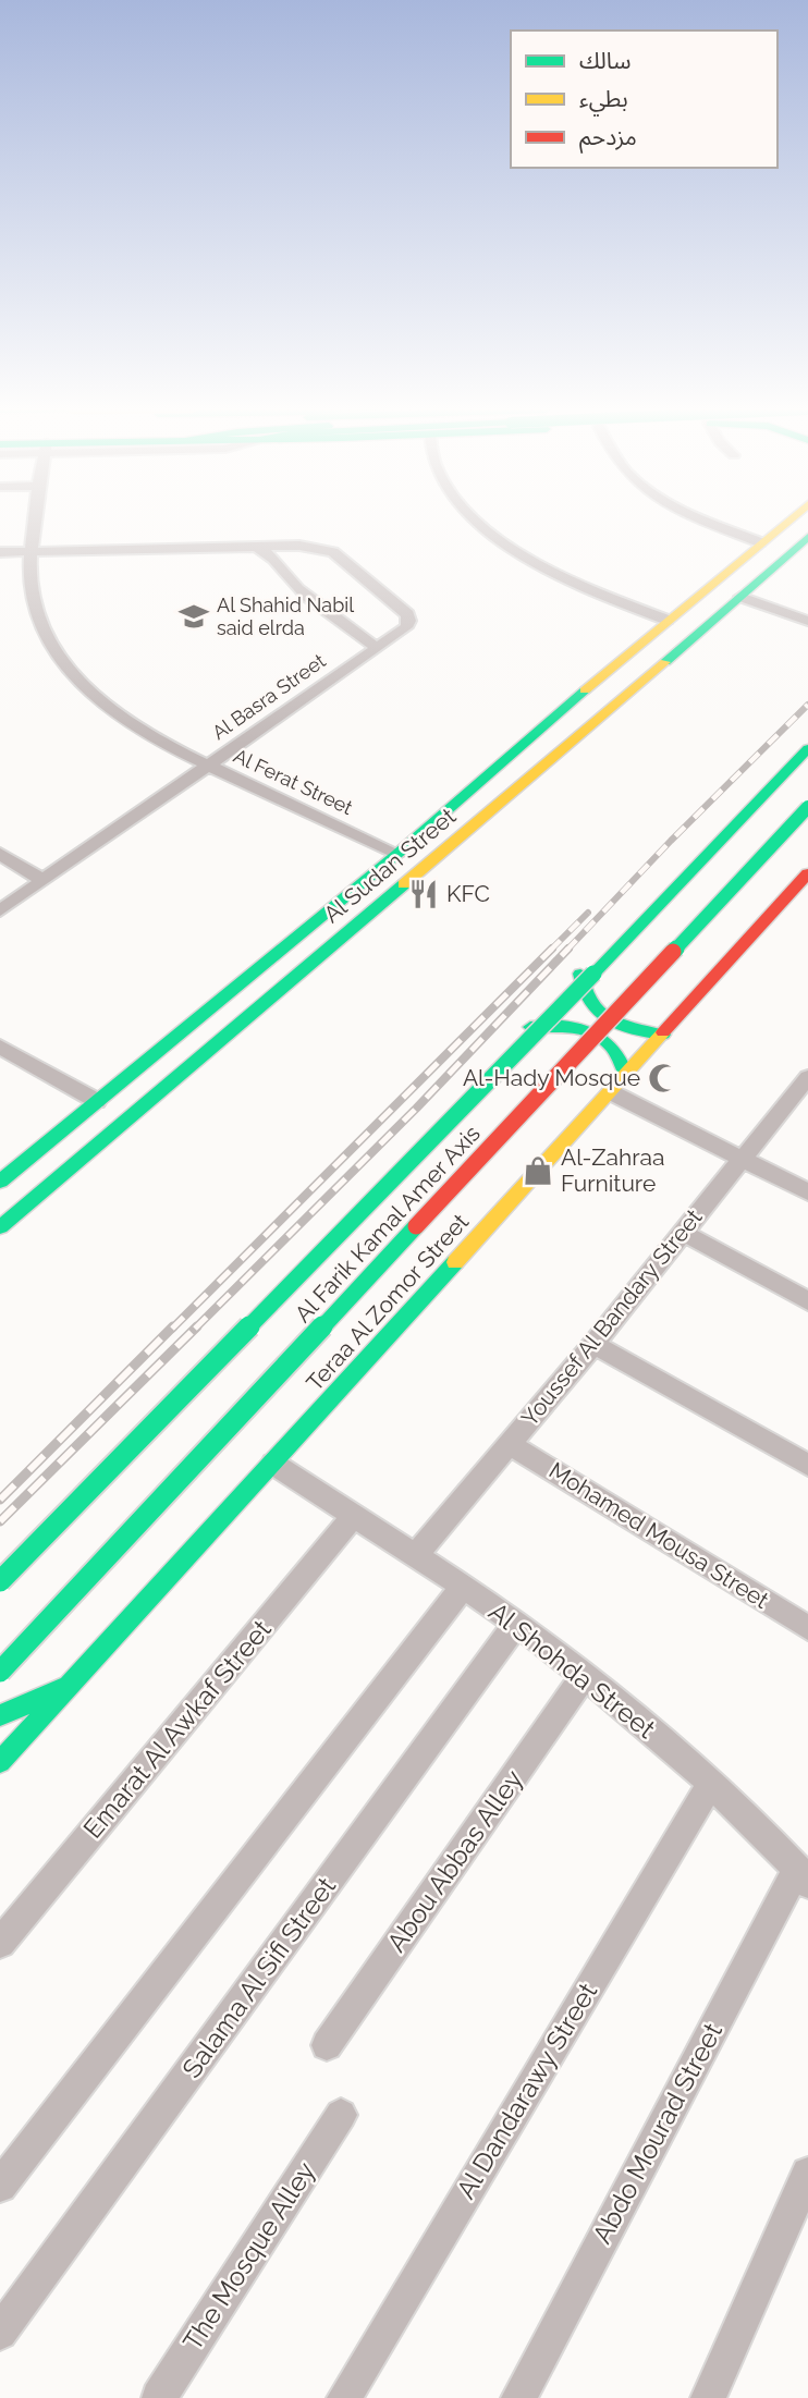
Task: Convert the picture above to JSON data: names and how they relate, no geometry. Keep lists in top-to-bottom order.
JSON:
{
  "streets": {
    "main road": ["Al Sudan Street", "Al Farik Kamal Amer Axis", "Teraa Al Zomor Street"],
    "street": [
      "Al Basra Street",
      "Al Ferat Street",
      "Youssef Al Bandary Street",
      "Mohamed Mousa Street",
      "Al Shohda Street",
      "Emarat Al Awkaf Street",
      "Abou Abbas Alley",
      "Salama Al Sifi Street",
      "Al Dandarawy Street",
      "Abdo Mourad Street",
      "The Mosque Alley"
    ]
  },
  "crossings": [
    ["Al Basra Street", "Al Ferat Street"],
    ["Al Ferat Street", "Al Sudan Street"],
    ["Teraa Al Zomor Street", "Al Shohda Street"],
    ["Youssef Al Bandary Street", "Mohamed Mousa Street"],
    ["Youssef Al Bandary Street", "Al Shohda Street"],
    ["Al Shohda Street", "Emarat Al Awkaf Street"],
    ["Al Shohda Street", "Abou Abbas Alley"],
    ["Al Shohda Street", "Salama Al Sifi Street"],
    ["Al Shohda Street", "Al Dandarawy Street"],
    ["Al Shohda Street", "Abdo Mourad Street"]
  ],
  "places": {
    "school or university": ["Al Shahid Nabil said elrda"],
    "restaurant": ["KFC"],
    "mosque": ["Al-Hady Mosque"],
    "shop": ["Al-Zahraa Furniture"]
  },
  "legend": ["سالك", "بطيء", "مزدحم"]
}
